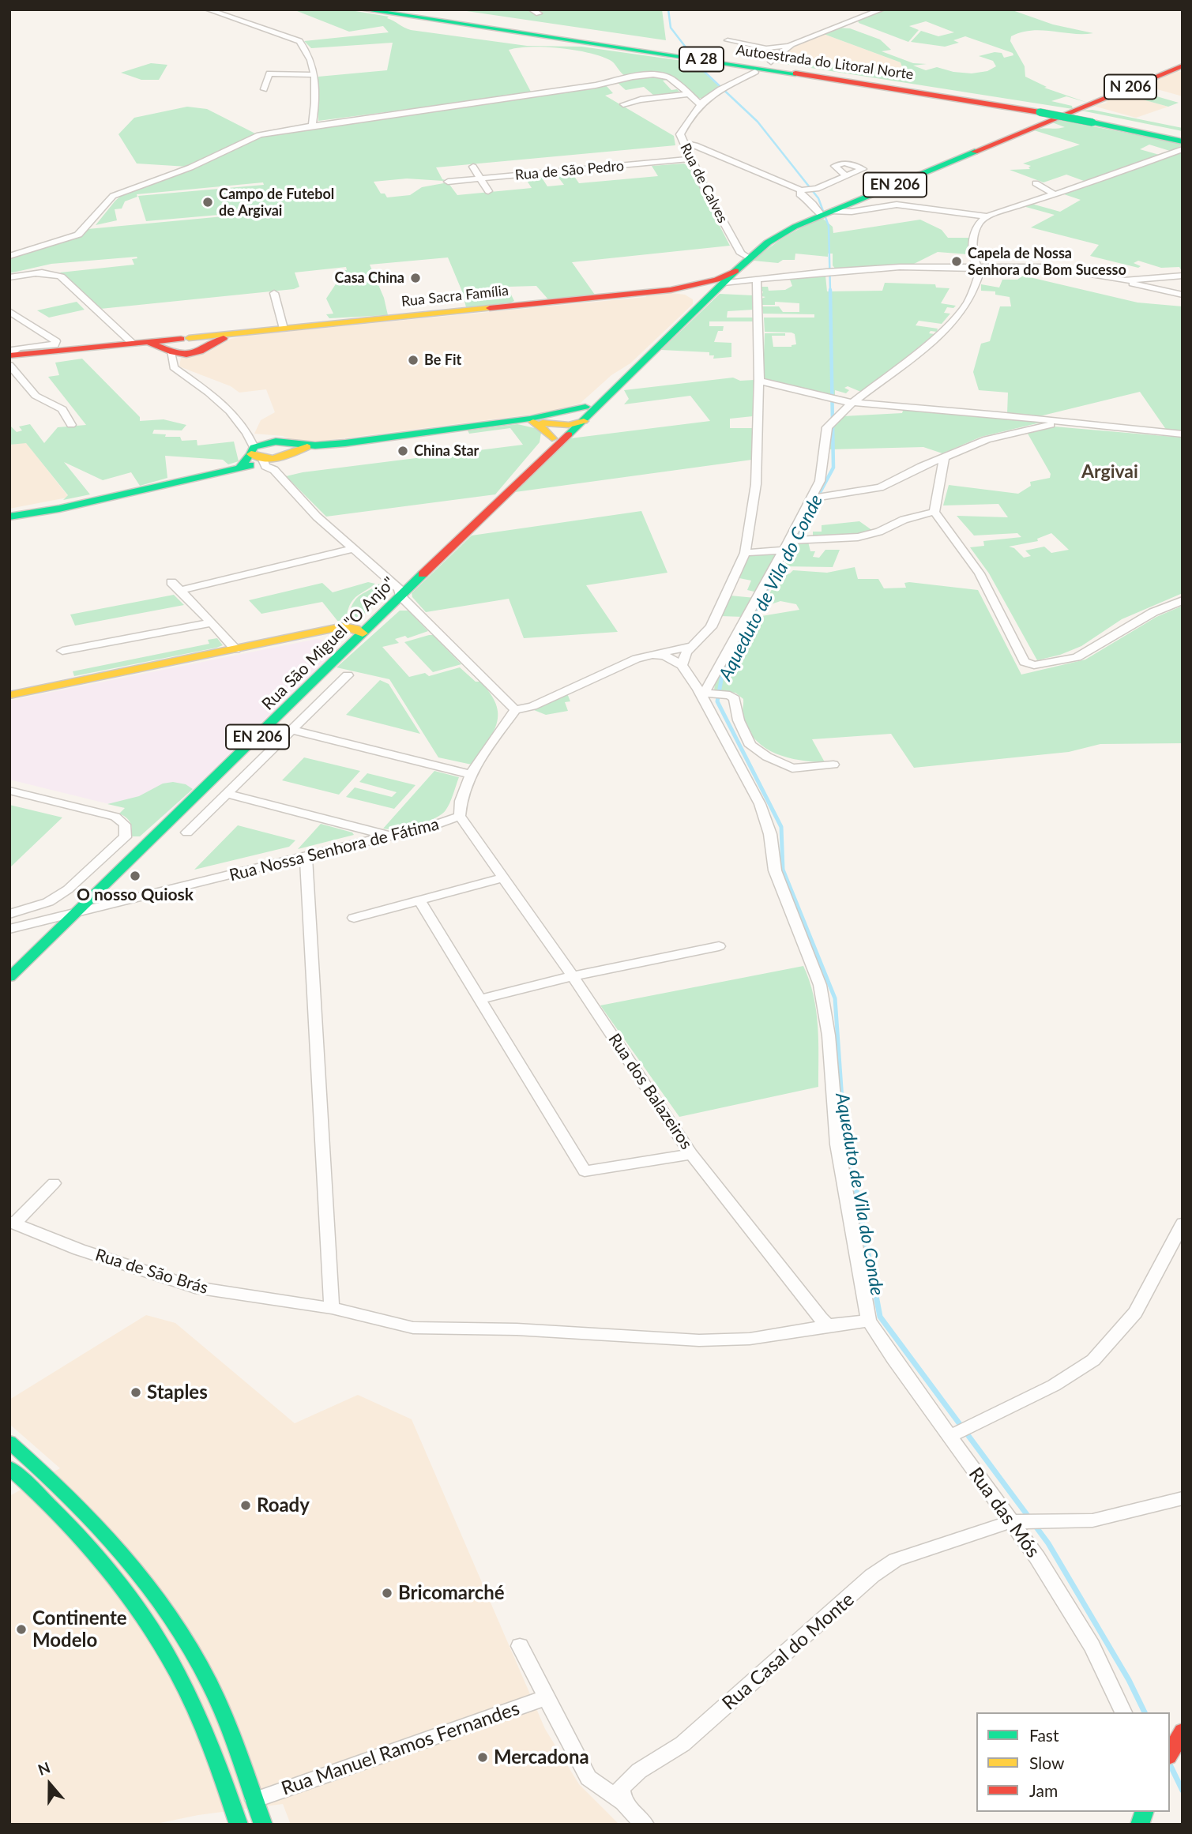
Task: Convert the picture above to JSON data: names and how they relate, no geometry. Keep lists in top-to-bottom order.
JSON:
{
  "streets": {
    "main road": [
      "A 28",
      "Autoestrada do Litoral Norte",
      "N 206",
      "EN 206",
      "Rua Sacra Família",
      "Rua São Miguel \"O Anjo\""
    ],
    "street": [
      "Rua de São Pedro",
      "Rua de Calves",
      "Rua Nossa Senhora de Fátima",
      "Rua dos Balazeiros",
      "Rua de São Brás",
      "Rua das Mós",
      "Rua Casal do Monte",
      "Rua Manuel Ramos Fernandes"
    ]
  },
  "crossings": [
    ["N 206", "EN 206"],
    ["Rua de São Pedro", "Rua de Calves"],
    ["Rua de Calves", "EN 206"],
    ["EN 206", "Rua São Miguel \"O Anjo\""],
    ["Rua São Miguel \"O Anjo\"", "Rua Nossa Senhora de Fátima"],
    ["Rua Nossa Senhora de Fátima", "Rua dos Balazeiros"],
    ["Rua dos Balazeiros", "Rua de São Brás"],
    ["Rua das Mós", "Rua Casal do Monte"]
  ],
  "districts": ["Argivai"],
  "water": ["Aqueduto de Vila do Conde"],
  "places": [
    "Campo de Futebol de Argivai",
    "Capela de Nossa Senhora do Bom Sucesso",
    "Casa China",
    "Be Fit",
    "China Star",
    "O nosso Quiosk",
    "Staples",
    "Roady",
    "Bricomarché",
    "Continente Modelo",
    "Mercadona"
  ],
  "legend": ["Fast", "Slow", "Jam"],
  "north": "top"
}
